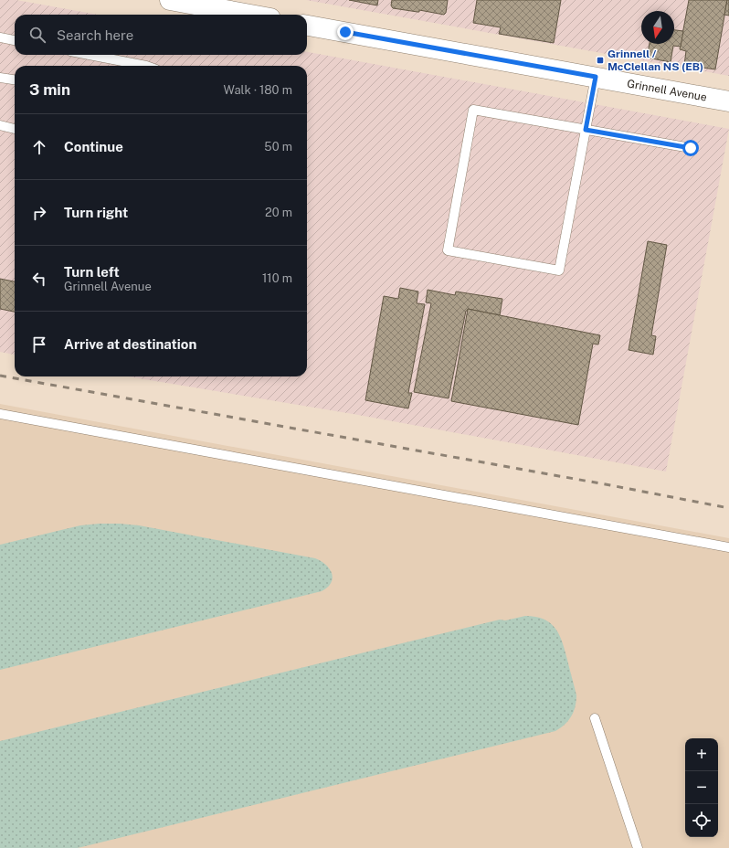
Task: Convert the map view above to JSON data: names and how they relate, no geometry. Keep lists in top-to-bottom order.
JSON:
{
  "streets": {
    "street": ["Grinnell Avenue"]
  },
  "places": {
    "transit": ["Grinnell / McClellan NS (EB)"]
  },
  "north": "bottom",
  "page": {
    "search": "Search here",
    "heading": ["3 min", "Walk · 180 m"],
    "list": [
      ["Continue", "50 m"],
      ["Turn right", "20 m"],
      ["Turn left", "Grinnell Avenue", "110 m"],
      "Arrive at destination"
    ],
    "map_buttons": ["+", "−"]
  }
}
